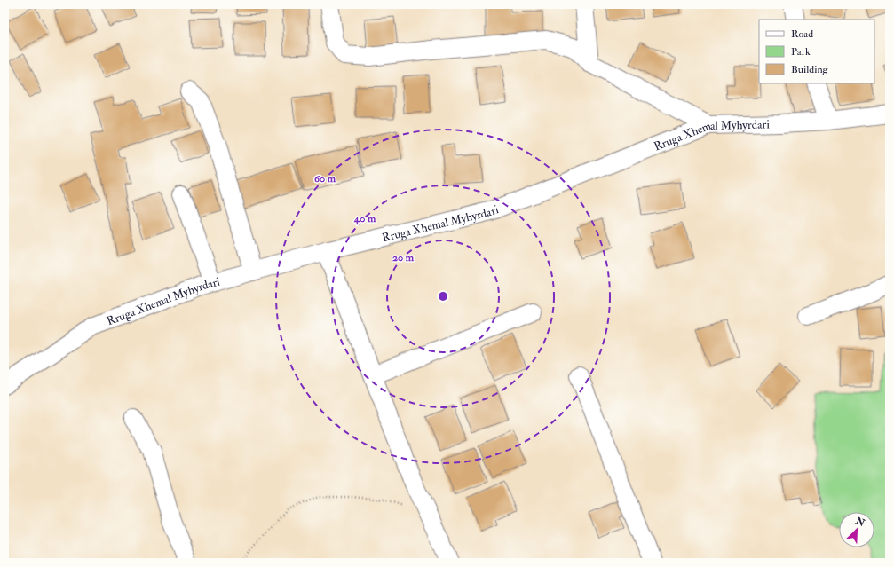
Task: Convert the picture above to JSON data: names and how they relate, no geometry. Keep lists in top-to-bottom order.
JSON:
{
  "streets": {
    "street": ["Rruga Xhemal Myhyrdari"]
  },
  "legend": ["Road", "Park", "Building"],
  "north": "top right",
  "rings": ["60 m", "40 m", "20 m"]
}
